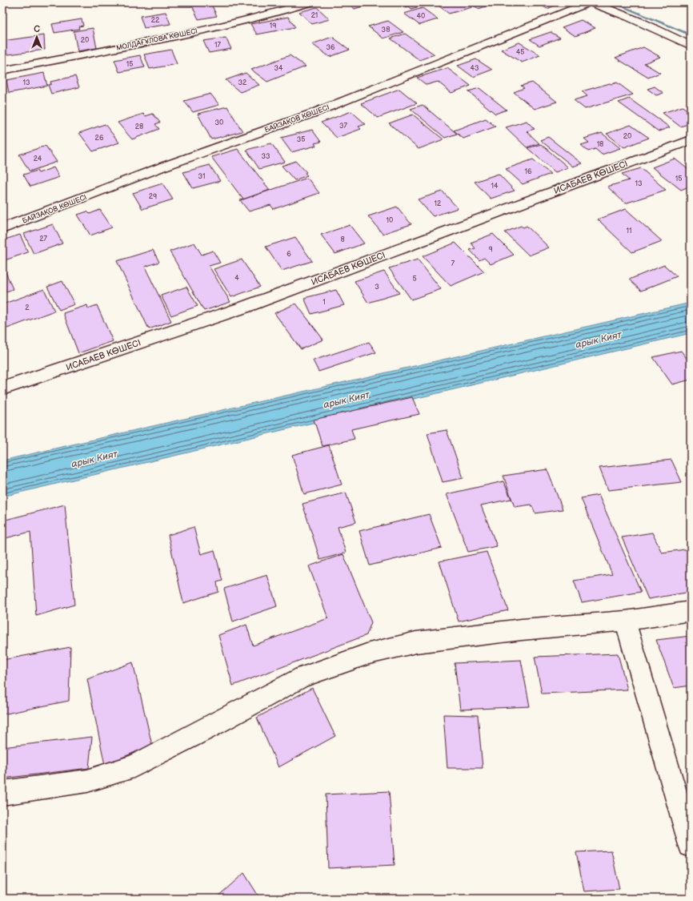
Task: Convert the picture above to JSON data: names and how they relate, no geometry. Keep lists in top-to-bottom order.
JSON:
{
  "streets": {
    "street": ["МОЛДАҒҰЛОВА КӨШЕСІ", "БАЙЗАҚОВ КӨШЕСІ", "ИСАБАЕВ КӨШЕСІ"]
  },
  "water": ["арык Кият"],
  "house_numbers": [
    "21",
    "40",
    "22",
    "19",
    "38",
    "20",
    "17",
    "36",
    "45",
    "15",
    "34",
    "43",
    "13",
    "32",
    "30",
    "37",
    "28",
    "20",
    "26",
    "35",
    "18",
    "33",
    "24",
    "16",
    "31",
    "15",
    "13",
    "14",
    "29",
    "12",
    "10",
    "11",
    "27",
    "8",
    "9",
    "6",
    "7",
    "4",
    "5",
    "3",
    "1",
    "2"
  ],
  "north": "top"
}
